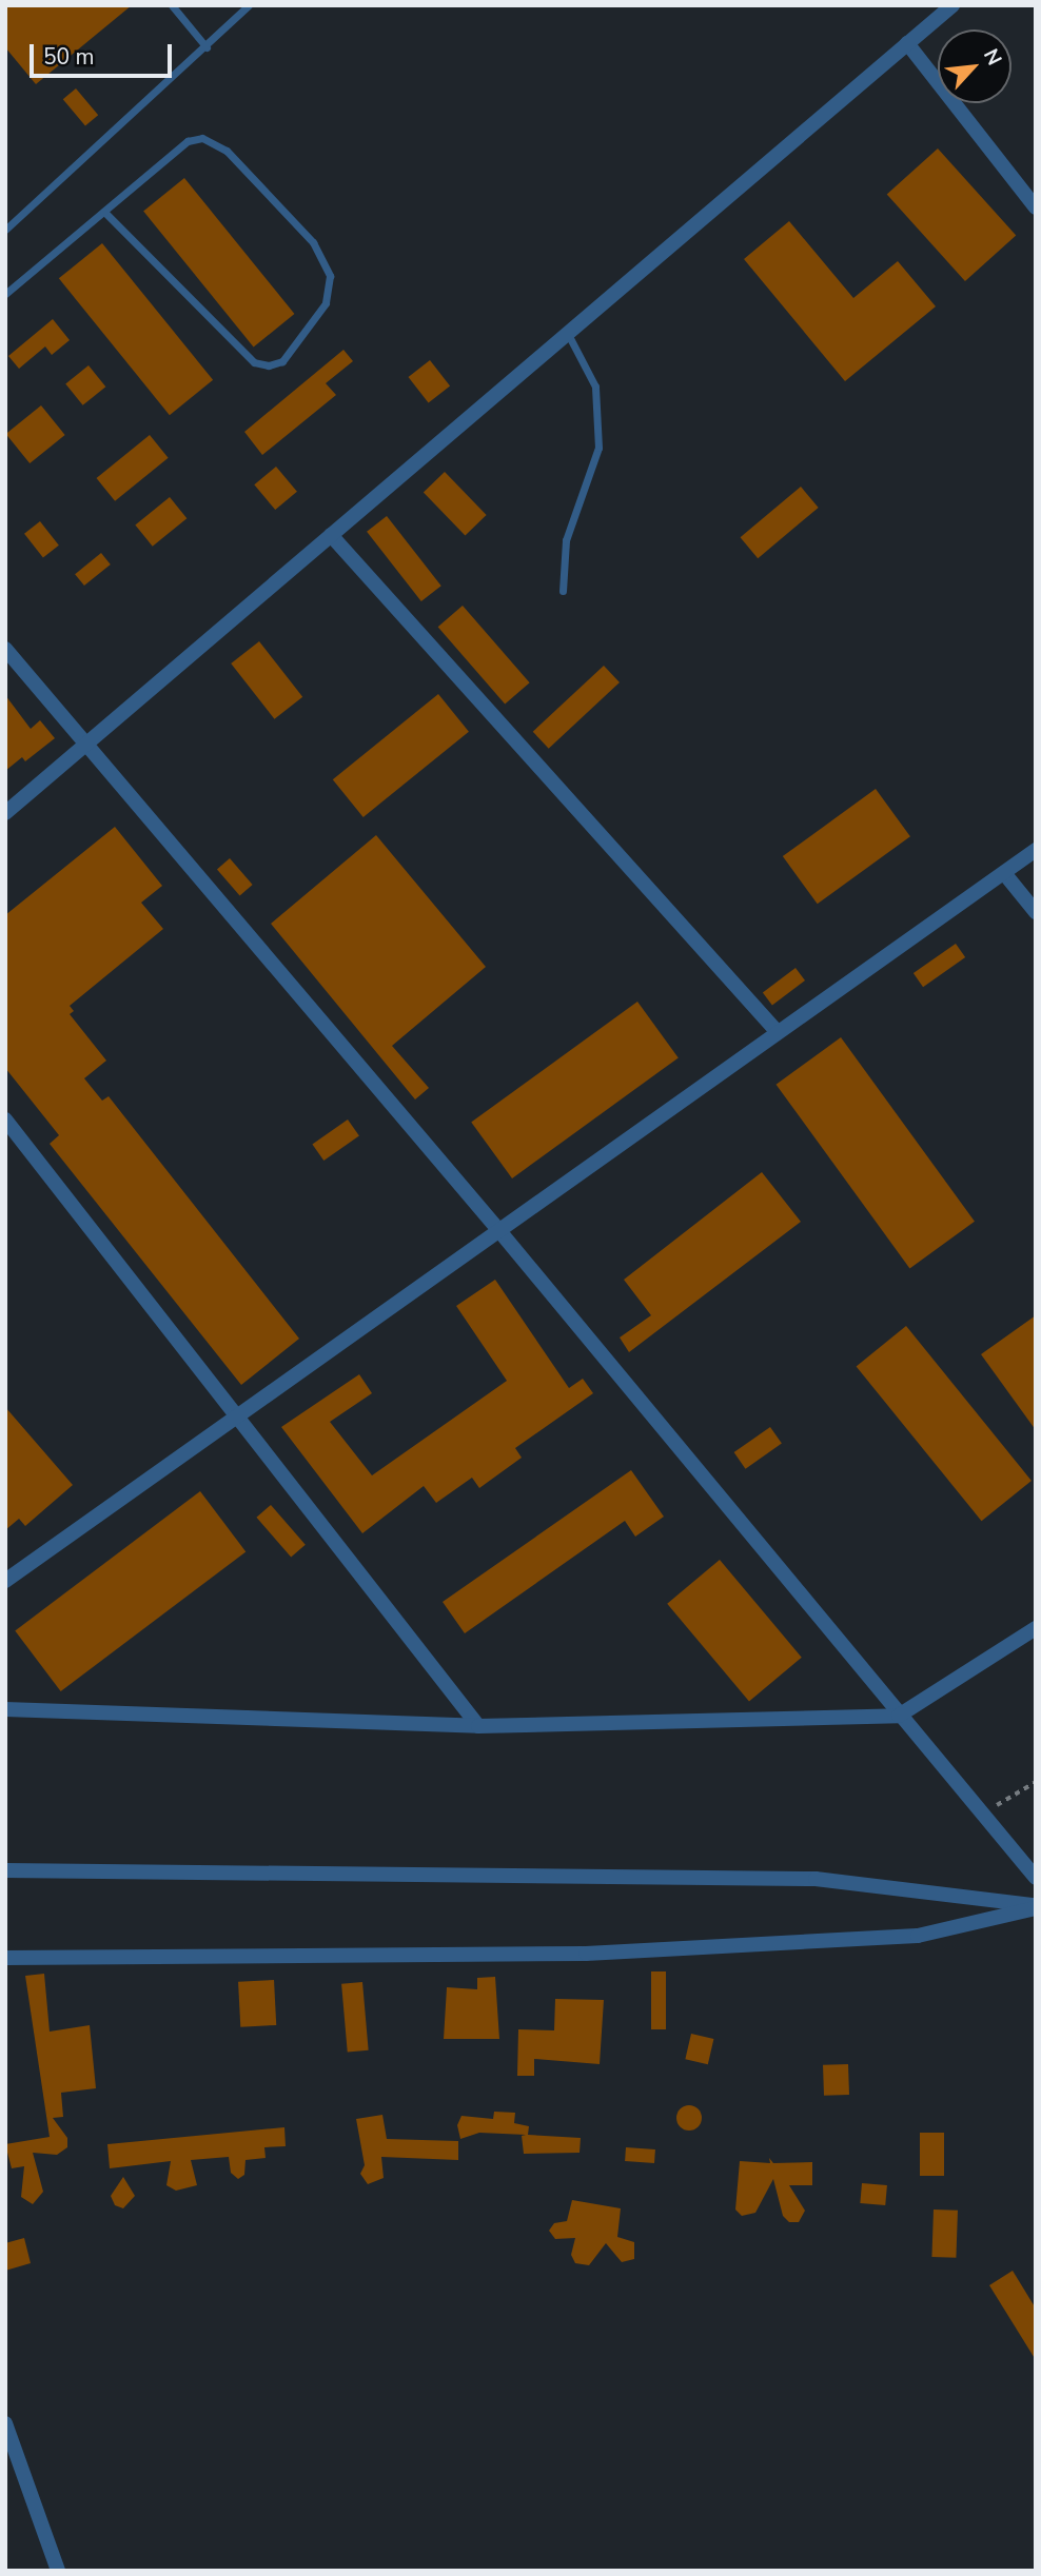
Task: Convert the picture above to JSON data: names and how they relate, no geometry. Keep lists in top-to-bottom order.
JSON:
{
  "scale_bar": "50 m",
  "north": "top right"
}
